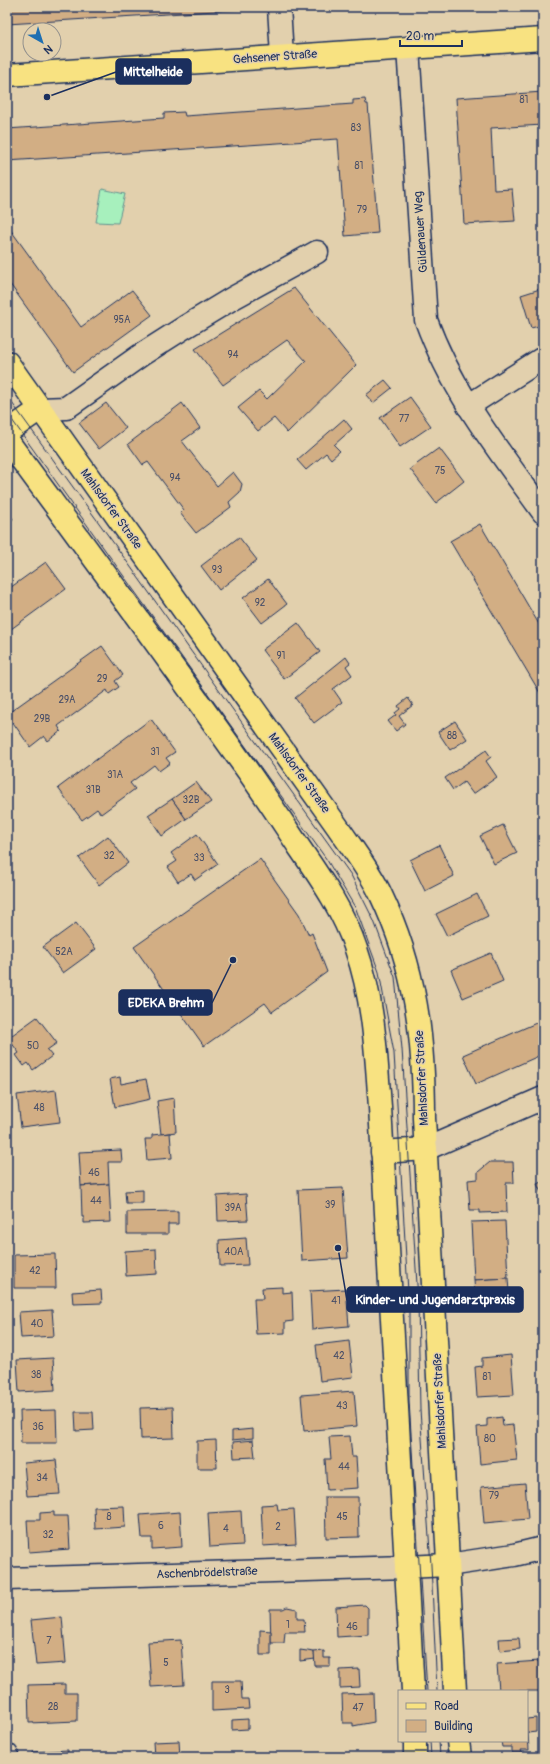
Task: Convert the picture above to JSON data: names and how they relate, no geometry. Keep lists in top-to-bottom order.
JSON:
{
  "streets": {
    "main road": ["Gehsener Straße", "Mahlsdorfer Straße"],
    "street": ["Güldenauer Weg", "Aschenbrödelstraße"]
  },
  "crossings": [
    ["Gehsener Straße", "Güldenauer Weg"]
  ],
  "places": ["Mittelheide", "EDEKA Brehm", "Kinder- und Jugendarztpraxis"],
  "house_numbers": [
    "81",
    "83",
    "81",
    "79",
    "95A",
    "94",
    "77",
    "75",
    "94",
    "93",
    "92",
    "91",
    "29",
    "29A",
    "29B",
    "88",
    "31",
    "31A",
    "31B",
    "32B",
    "32",
    "33",
    "52A",
    "50",
    "48",
    "46",
    "44",
    "39",
    "39A",
    "40A",
    "42",
    "41",
    "40",
    "42",
    "38",
    "81",
    "43",
    "36",
    "80",
    "44",
    "34",
    "79",
    "8",
    "45",
    "6",
    "2",
    "4",
    "32",
    "1",
    "46",
    "7",
    "5",
    "3",
    "28",
    "47"
  ],
  "legend": ["Road", "Building"],
  "scale_bar": "20 m",
  "north": "bottom right"
}
